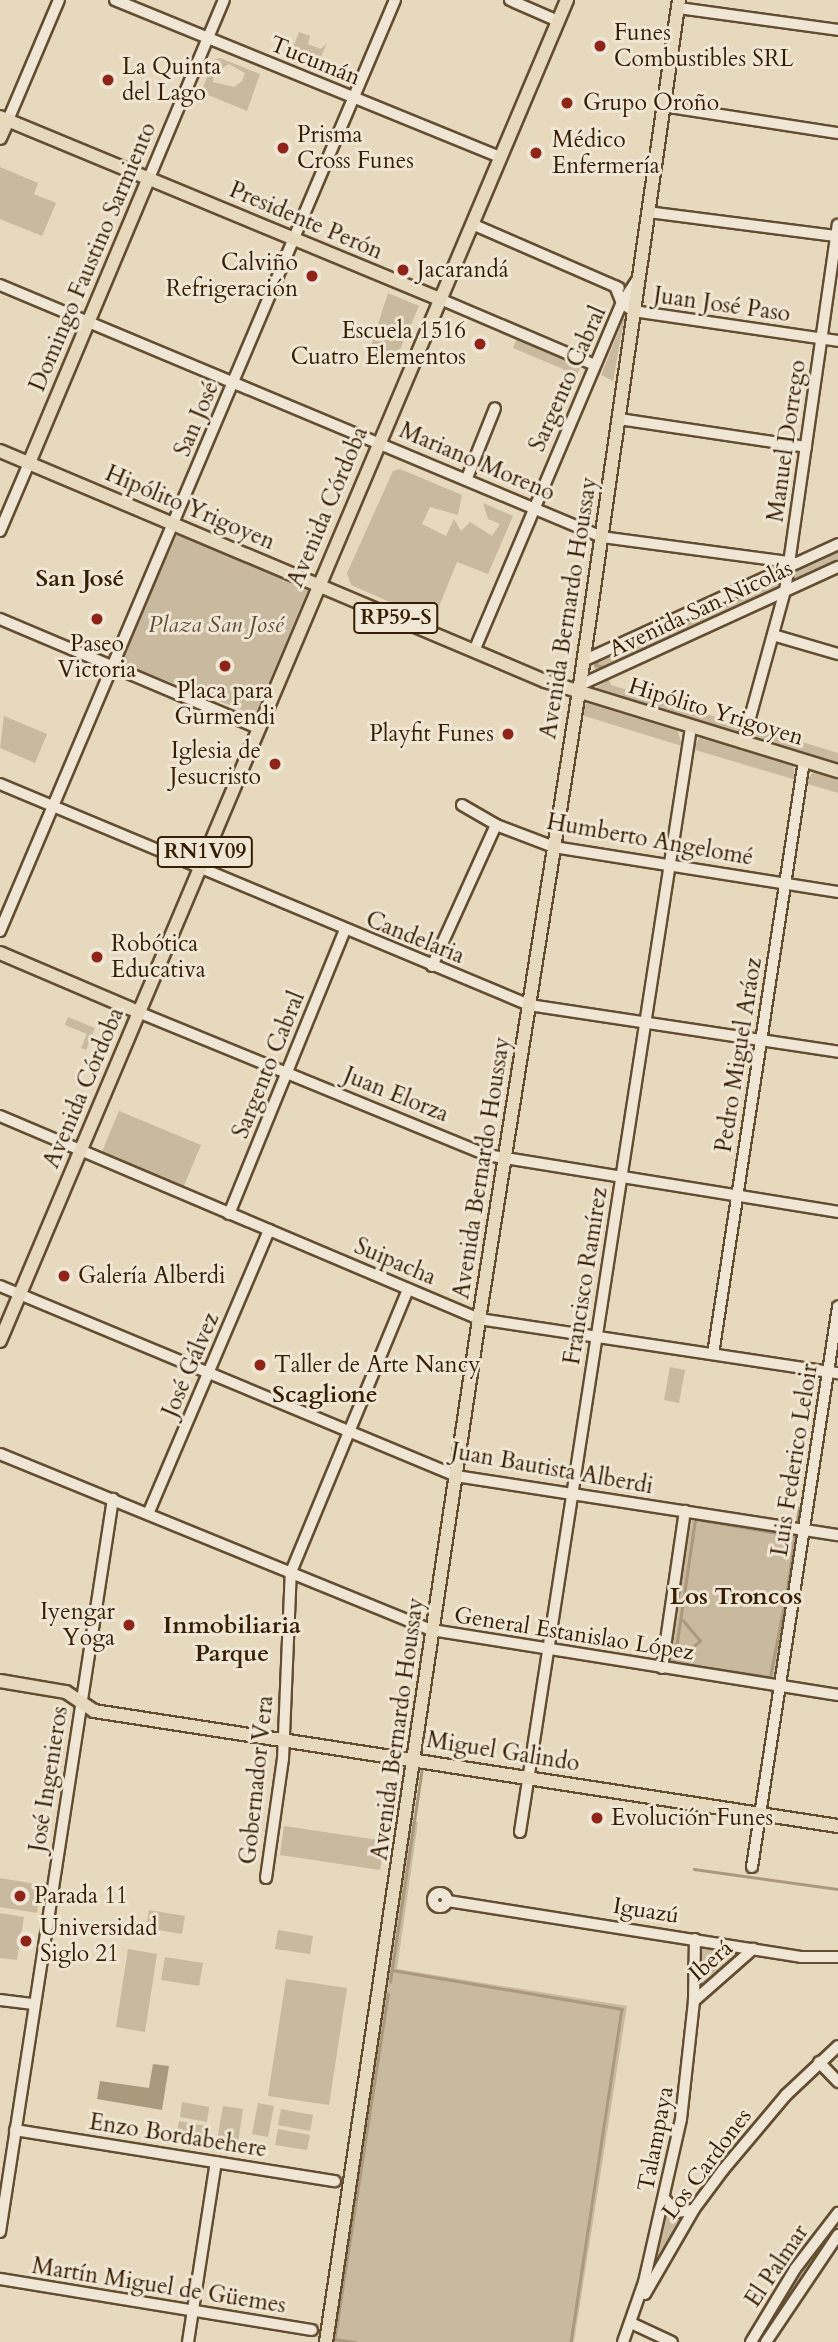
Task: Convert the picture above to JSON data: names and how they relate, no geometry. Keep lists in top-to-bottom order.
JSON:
{
  "streets": {
    "main road": [
      "Presidente Perón",
      "Domingo Faustino Sarmiento",
      "Avenida Córdoba",
      "Hipólito Yrigoyen",
      "Avenida Bernardo Houssay",
      "RP59-S",
      "RN1V09",
      "Juan Elorza",
      "Miguel Galindo"
    ],
    "street": [
      "Tucumán",
      "Juan José Paso",
      "Sargento Cabral",
      "San José",
      "Manuel Dorrego",
      "Mariano Moreno",
      "Avenida San Nicolás",
      "Humberto Angelomé",
      "Candelaria",
      "Pedro Miguel Aráoz",
      "Suipacha",
      "Francisco Ramírez",
      "José Gálvez",
      "Luis Federico Leloir",
      "Juan Bautista Alberdi",
      "General Estanislao López",
      "José Ingenieros",
      "Gobernador Vera",
      "Iguazú",
      "Iberá",
      "Enzo Bordabehere",
      "Talampaya",
      "Los Cardones",
      "El Palmar",
      "Martín Miguel de Güemes"
    ]
  },
  "crossings": [
    ["Tucumán", "Domingo Faustino Sarmiento"],
    ["Tucumán", "San José"],
    ["Tucumán", "Avenida Córdoba"],
    ["Presidente Perón", "Domingo Faustino Sarmiento"],
    ["Presidente Perón", "Sargento Cabral"],
    ["Presidente Perón", "San José"],
    ["Presidente Perón", "Avenida Córdoba"],
    ["Domingo Faustino Sarmiento", "Mariano Moreno"],
    ["Domingo Faustino Sarmiento", "Hipólito Yrigoyen"],
    ["Juan José Paso", "Sargento Cabral"],
    ["Juan José Paso", "Manuel Dorrego"],
    ["Juan José Paso", "Avenida Córdoba"],
    ["Juan José Paso", "Avenida Bernardo Houssay"],
    ["Sargento Cabral", "Mariano Moreno"],
    ["Sargento Cabral", "Hipólito Yrigoyen"],
    ["Sargento Cabral", "Avenida Bernardo Houssay"],
    ["Sargento Cabral", "Candelaria"],
    ["Sargento Cabral", "Juan Elorza"],
    ["Sargento Cabral", "Suipacha"],
    ["San José", "Mariano Moreno"],
    ["San José", "Hipólito Yrigoyen"],
    ["San José", "Candelaria"],
    ["Manuel Dorrego", "Mariano Moreno"],
    ["Manuel Dorrego", "Hipólito Yrigoyen"],
    ["Manuel Dorrego", "Avenida San Nicolás"],
    ["Mariano Moreno", "Avenida Córdoba"],
    ["Mariano Moreno", "Avenida Bernardo Houssay"],
    ["Mariano Moreno", "Avenida San Nicolás"],
    ["Avenida Córdoba", "Hipólito Yrigoyen"],
    ["Avenida Córdoba", "Candelaria"],
    ["Avenida Córdoba", "Juan Elorza"],
    ["Avenida Córdoba", "Suipacha"],
    ["Avenida Córdoba", "Juan Bautista Alberdi"],
    ["Hipólito Yrigoyen", "Avenida Bernardo Houssay"],
    ["Hipólito Yrigoyen", "Avenida San Nicolás"],
    ["Hipólito Yrigoyen", "Pedro Miguel Aráoz"],
    ["Hipólito Yrigoyen", "Francisco Ramírez"],
    ["Avenida Bernardo Houssay", "Avenida San Nicolás"],
    ["Avenida Bernardo Houssay", "Humberto Angelomé"],
    ["Avenida Bernardo Houssay", "Candelaria"],
    ["Avenida Bernardo Houssay", "Juan Elorza"],
    ["Avenida Bernardo Houssay", "Suipacha"],
    ["Avenida Bernardo Houssay", "Juan Bautista Alberdi"],
    ["Avenida Bernardo Houssay", "General Estanislao López"],
    ["Avenida Bernardo Houssay", "Miguel Galindo"],
    ["Humberto Angelomé", "Pedro Miguel Aráoz"],
    ["Humberto Angelomé", "Francisco Ramírez"],
    ["Candelaria", "Pedro Miguel Aráoz"],
    ["Candelaria", "Francisco Ramírez"],
    ["Pedro Miguel Aráoz", "Juan Elorza"],
    ["Pedro Miguel Aráoz", "Suipacha"],
    ["Juan Elorza", "Francisco Ramírez"],
    ["Suipacha", "Francisco Ramírez"],
    ["Suipacha", "José Gálvez"],
    ["Suipacha", "Luis Federico Leloir"],
    ["Suipacha", "Gobernador Vera"],
    ["Francisco Ramírez", "Juan Bautista Alberdi"],
    ["Francisco Ramírez", "General Estanislao López"],
    ["Francisco Ramírez", "Miguel Galindo"],
    ["José Gálvez", "Juan Bautista Alberdi"],
    ["José Gálvez", "General Estanislao López"],
    ["Luis Federico Leloir", "Juan Bautista Alberdi"],
    ["Luis Federico Leloir", "General Estanislao López"],
    ["Luis Federico Leloir", "Miguel Galindo"],
    ["Juan Bautista Alberdi", "Gobernador Vera"],
    ["General Estanislao López", "José Ingenieros"],
    ["General Estanislao López", "Gobernador Vera"],
    ["Miguel Galindo", "José Ingenieros"],
    ["Miguel Galindo", "Gobernador Vera"],
    ["José Ingenieros", "Enzo Bordabehere"],
    ["Iguazú", "Iberá"],
    ["Iguazú", "Talampaya"],
    ["Iberá", "Talampaya"],
    ["Talampaya", "Los Cardones"]
  ],
  "districts": [
    "San José",
    "Scaglione",
    "Los Troncos",
    "Inmobiliaria Parque"
  ],
  "parks": ["Plaza San José"],
  "places": [
    "Funes Combustibles SRL",
    "La Quinta del Lago",
    "Grupo Oroño",
    "Prisma Cross Funes",
    "Médico Enfermería",
    "Jacarandá",
    "Calviño Refrigeración",
    "Escuela 1516 Cuatro Elementos",
    "Paseo Victoria",
    "Placa para Gurmendi",
    "Playfit Funes",
    "Iglesia de Jesucristo",
    "Robótica Educativa",
    "Galería Alberdi",
    "Taller de Arte Nancy",
    "Iyengar Yoga",
    "Evolución Funes",
    "Parada 11",
    "Universidad Siglo 21"
  ]
}
